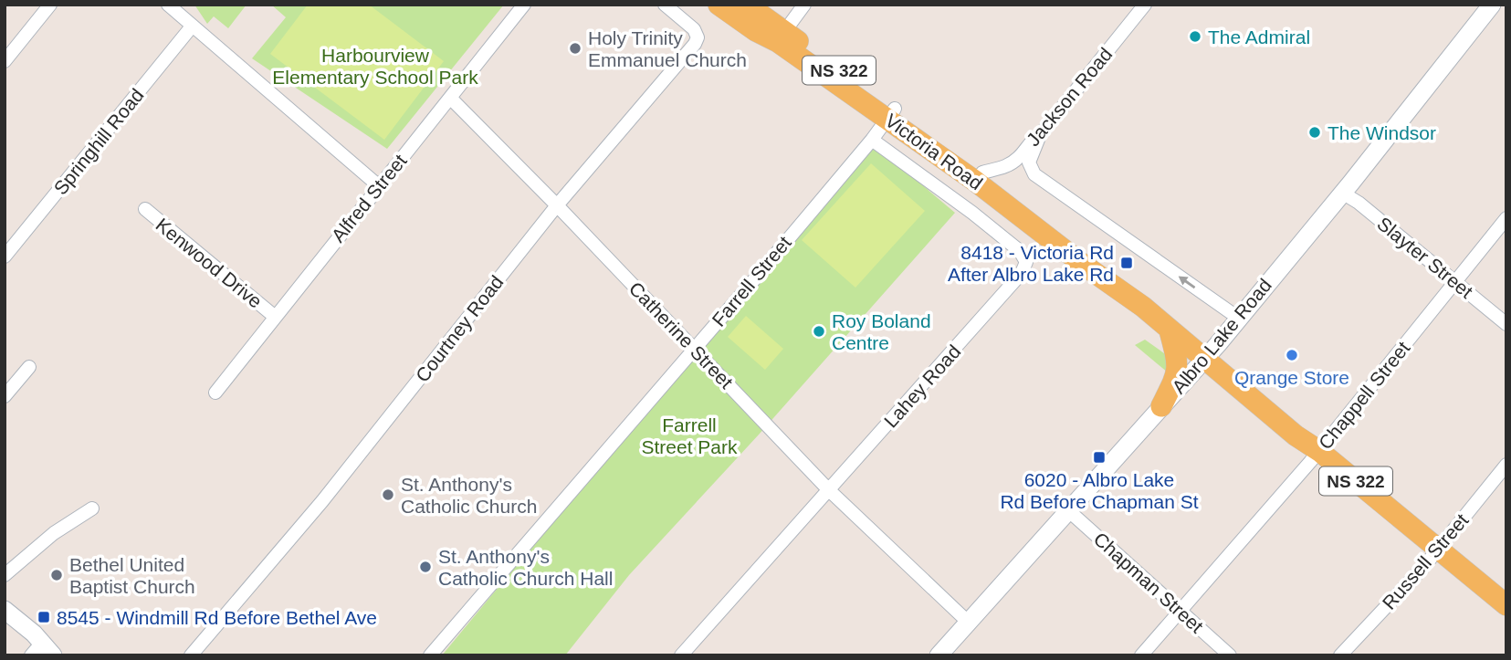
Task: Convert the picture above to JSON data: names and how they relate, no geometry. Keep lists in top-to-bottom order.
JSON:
{
  "streets": {
    "main road": ["NS 322", "Victoria Road"],
    "street": [
      "Jackson Road",
      "Springhill Road",
      "Alfred Street",
      "Slayter Street",
      "Kenwood Drive",
      "Farrell Street",
      "Courtney Road",
      "Catherine Street",
      "Albro Lake Road",
      "Lahey Road",
      "Chappell Street",
      "Russell Street",
      "Chapman Street"
    ]
  },
  "crossings": [
    ["Jackson Road", "Victoria Road"],
    ["Victoria Road", "Farrell Street"],
    ["Victoria Road", "Albro Lake Road"],
    ["Victoria Road", "Chappell Street"],
    ["Victoria Road", "Russell Street"],
    ["Alfred Street", "Kenwood Drive"],
    ["Alfred Street", "Catherine Street"],
    ["Slayter Street", "Albro Lake Road"],
    ["Slayter Street", "Chappell Street"],
    ["Farrell Street", "Catherine Street"],
    ["Farrell Street", "Lahey Road"],
    ["Courtney Road", "Catherine Street"],
    ["Catherine Street", "Albro Lake Road"],
    ["Catherine Street", "Lahey Road"],
    ["Albro Lake Road", "Chapman Street"],
    ["Chappell Street", "Chapman Street"]
  ],
  "parks": ["Harbourview Elementary School Park", "Farrell Street Park"],
  "places": {
    "other": [
      "The Admiral",
      "Holy Trinity Emmanuel Church",
      "The Windsor",
      "Roy Boland Centre",
      "Qrange Store",
      "St. Anthony's Catholic Church",
      "St. Anthony's Catholic Church Hall",
      "Bethel United Baptist Church"
    ],
    "transit": ["8418 - Victoria Rd After Albro Lake Rd", "6020 - Albro Lake Rd Before Chapman St", "8545 - Windmill Rd Before Bethel Ave"]
  }
}
